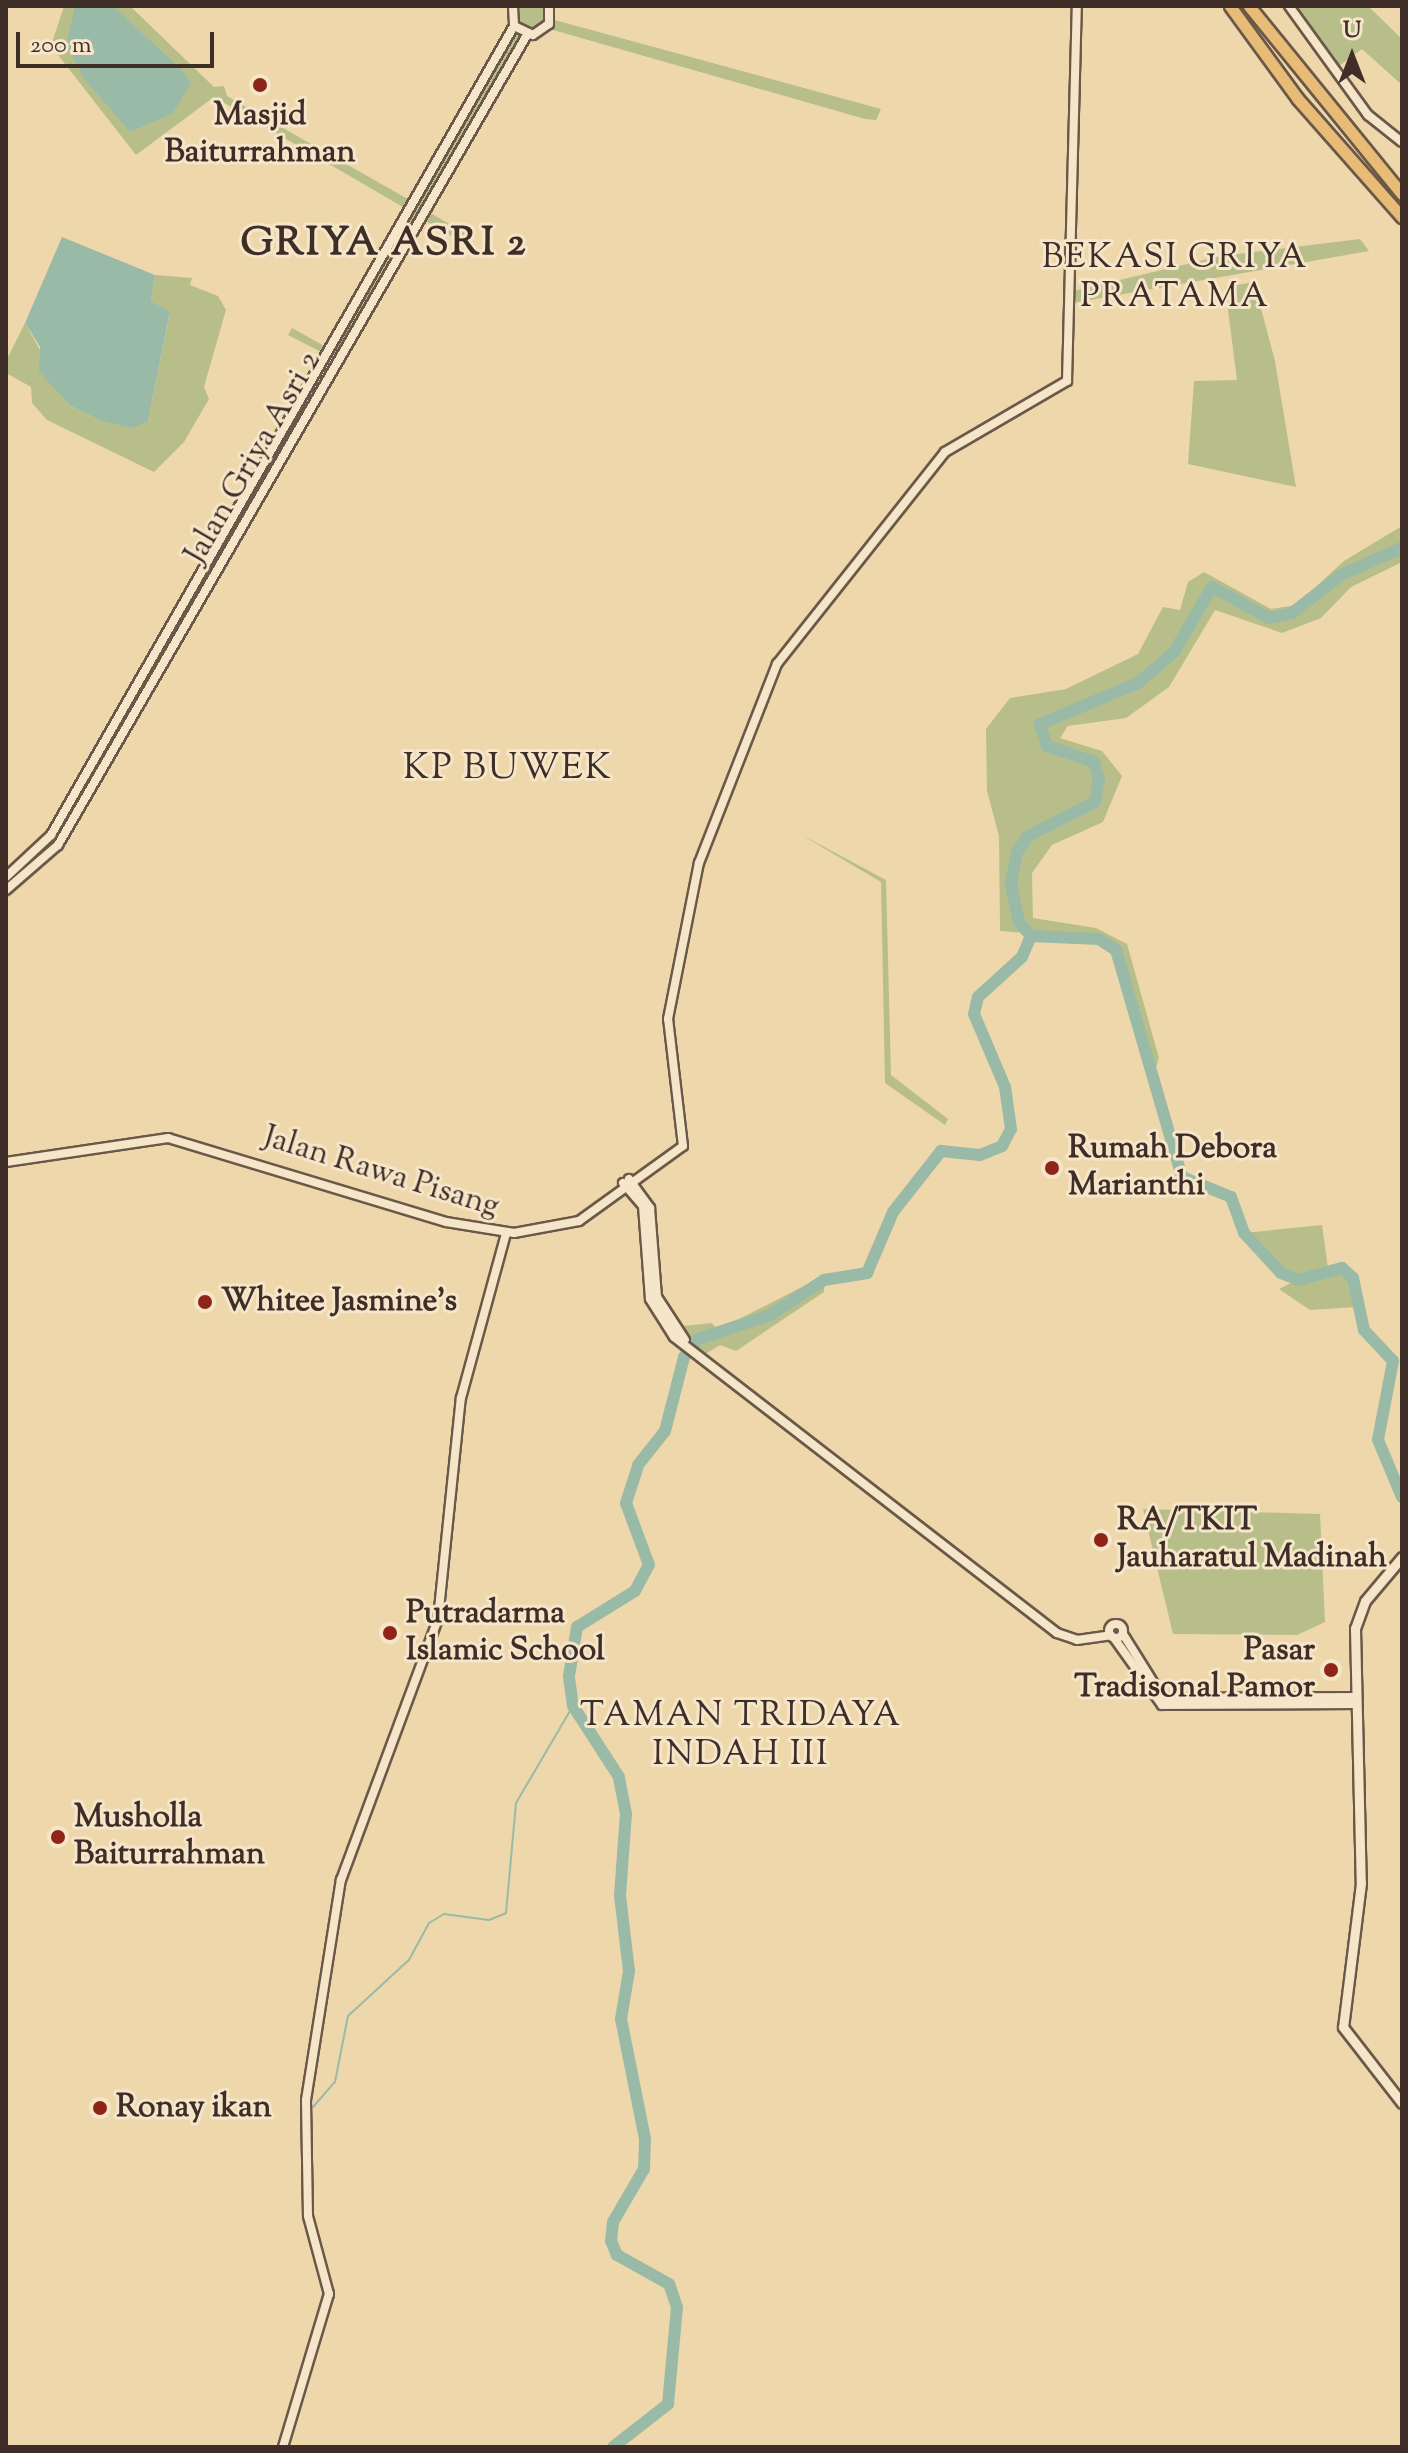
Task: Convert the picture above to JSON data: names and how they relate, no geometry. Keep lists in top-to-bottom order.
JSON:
{
  "streets": {
    "street": ["Jalan Griya Asri 2", "Jalan Rawa Pisang"]
  },
  "districts": [
    "GRIYA ASRI 2",
    "BEKASI GRIYA PRATAMA",
    "KP BUWEK",
    "TAMAN TRIDAYA INDAH III"
  ],
  "places": [
    "Masjid Baiturrahman",
    "Rumah Debora Marianthi",
    "Whitee Jasmine's",
    "RA/TKIT Jauharatul Madinah",
    "Putradarma Islamic School",
    "Pasar Tradisonal Pamor",
    "Musholla Baiturrahman",
    "Ronay ikan"
  ],
  "scale_bar": "200 m",
  "north": "top"
}
